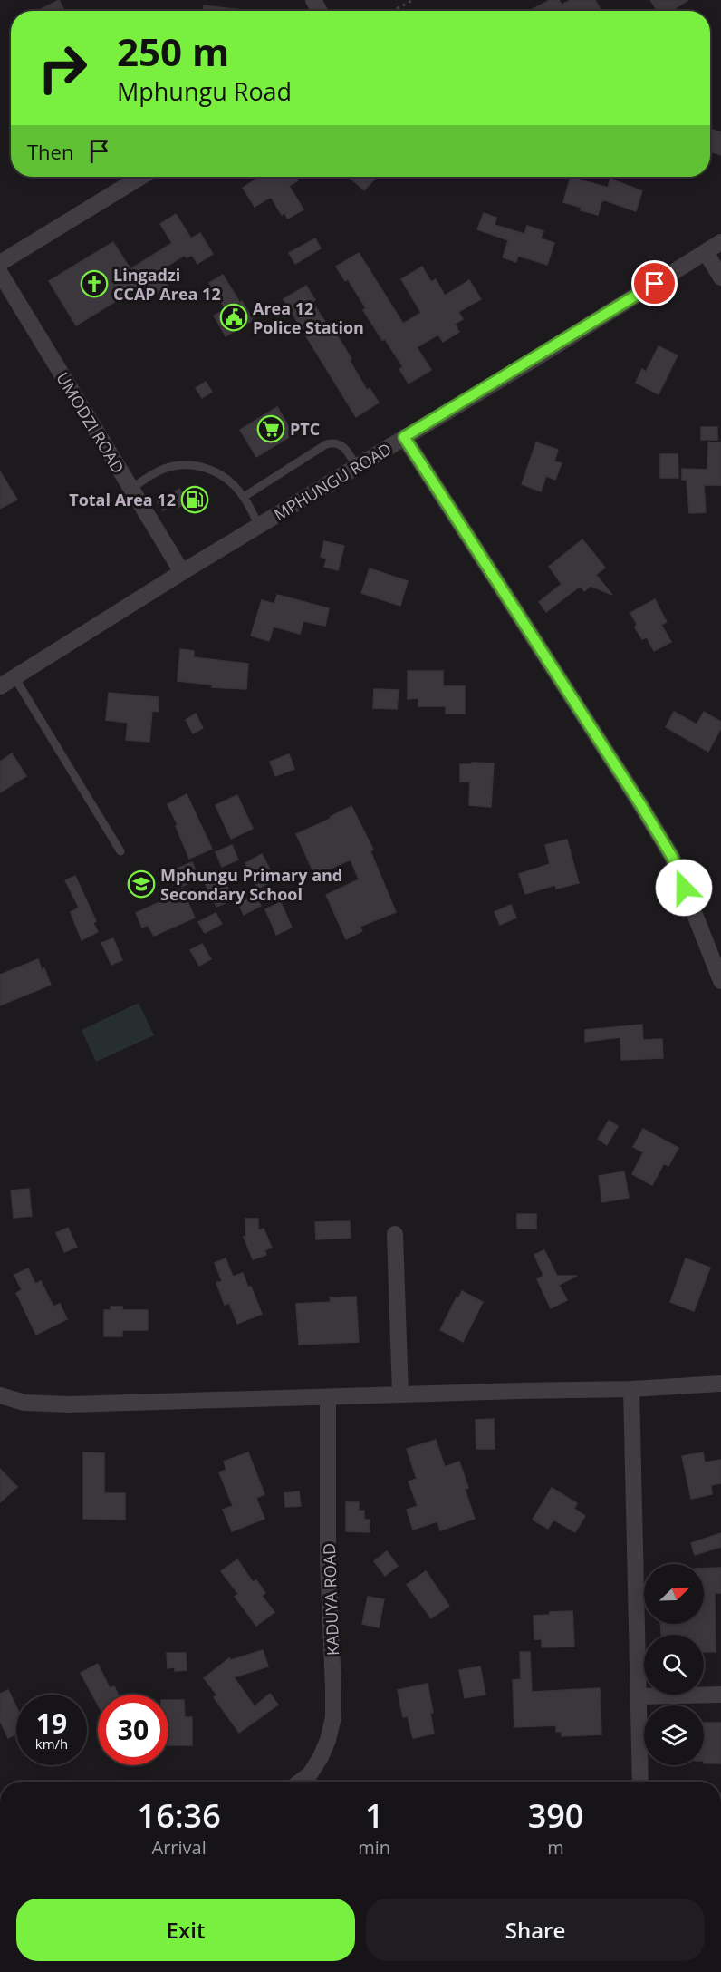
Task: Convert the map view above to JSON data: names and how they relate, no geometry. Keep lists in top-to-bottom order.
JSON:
{
  "streets": {
    "street": ["UMODZI ROAD", "MPHUNGU ROAD", "KADUYA ROAD"]
  },
  "crossings": [
    ["UMODZI ROAD", "MPHUNGU ROAD"]
  ],
  "places": {
    "church": ["Lingadzi CCAP Area 12"],
    "public building": ["Area 12 Police Station"],
    "supermarket": ["PTC"],
    "fuel station": ["Total Area 12"],
    "school or university": ["Mphungu Primary and Secondary School"]
  },
  "north": "top right",
  "page": {
    "turn": ["250 m", "Mphungu Road"],
    "then": "Then",
    "speed": "19 km/h",
    "limit": "30",
    "eta": [
      "16:36",
      "Arrival",
      "1",
      "min",
      "390",
      "m"
    ],
    "buttons": ["Exit", "Share"]
  }
}
